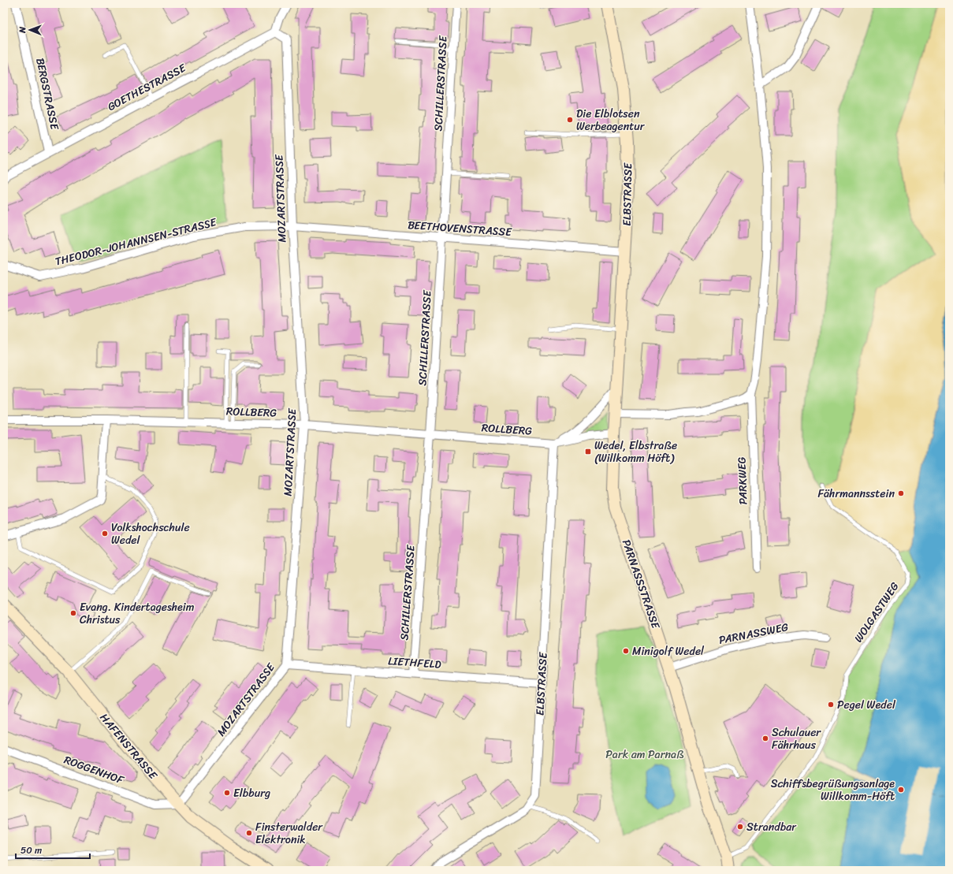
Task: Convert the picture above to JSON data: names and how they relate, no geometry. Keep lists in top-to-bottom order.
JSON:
{
  "streets": {
    "street": [
      "SCHILLERSTRASSE",
      "GOETHESTRASSE",
      "BERGSTRASSE",
      "ELBSTRASSE",
      "MOZARTSTRASSE",
      "BEETHOVENSTRASSE",
      "THEODOR-JOHANNSEN-STRASSE",
      "ROLLBERG",
      "PARKWEG",
      "PARNASSSTRASSE",
      "PARNASSWEG",
      "LIETHFELD",
      "HAFENSTRASSE",
      "ROGGENHOF"
    ],
    "lane": ["WOLGASTWEG"]
  },
  "crossings": [
    ["SCHILLERSTRASSE", "BEETHOVENSTRASSE"],
    ["SCHILLERSTRASSE", "ROLLBERG"],
    ["SCHILLERSTRASSE", "LIETHFELD"],
    ["GOETHESTRASSE", "BERGSTRASSE"],
    ["GOETHESTRASSE", "MOZARTSTRASSE"],
    ["ELBSTRASSE", "BEETHOVENSTRASSE"],
    ["ELBSTRASSE", "ROLLBERG"],
    ["ELBSTRASSE", "PARNASSSTRASSE"],
    ["ELBSTRASSE", "LIETHFELD"],
    ["MOZARTSTRASSE", "BEETHOVENSTRASSE"],
    ["MOZARTSTRASSE", "THEODOR-JOHANNSEN-STRASSE"],
    ["MOZARTSTRASSE", "ROLLBERG"],
    ["MOZARTSTRASSE", "LIETHFELD"],
    ["MOZARTSTRASSE", "HAFENSTRASSE"],
    ["MOZARTSTRASSE", "ROGGENHOF"],
    ["BEETHOVENSTRASSE", "THEODOR-JOHANNSEN-STRASSE"],
    ["PARNASSSTRASSE", "WOLGASTWEG"],
    ["PARNASSSTRASSE", "PARNASSWEG"],
    ["HAFENSTRASSE", "ROGGENHOF"]
  ],
  "parks": ["Park am Parnaß"],
  "places": {
    "other": [
      "Die Elblotsen Werbeagentur",
      "Fährmannsstein",
      "Volkshochschule Wedel",
      "Evang. Kindertagesheim Christus",
      "Minigolf Wedel",
      "Pegel Wedel",
      "Schulauer Fährhaus",
      "Schiffsbegrüßungsanlage Willkomm-Höft",
      "Elbburg",
      "Strandbar",
      "Finsterwalder Elektronik"
    ],
    "transit": ["Wedel, Elbstraße (Willkomm Höft)"]
  },
  "scale_bar": "50 m",
  "north": "left"
}
